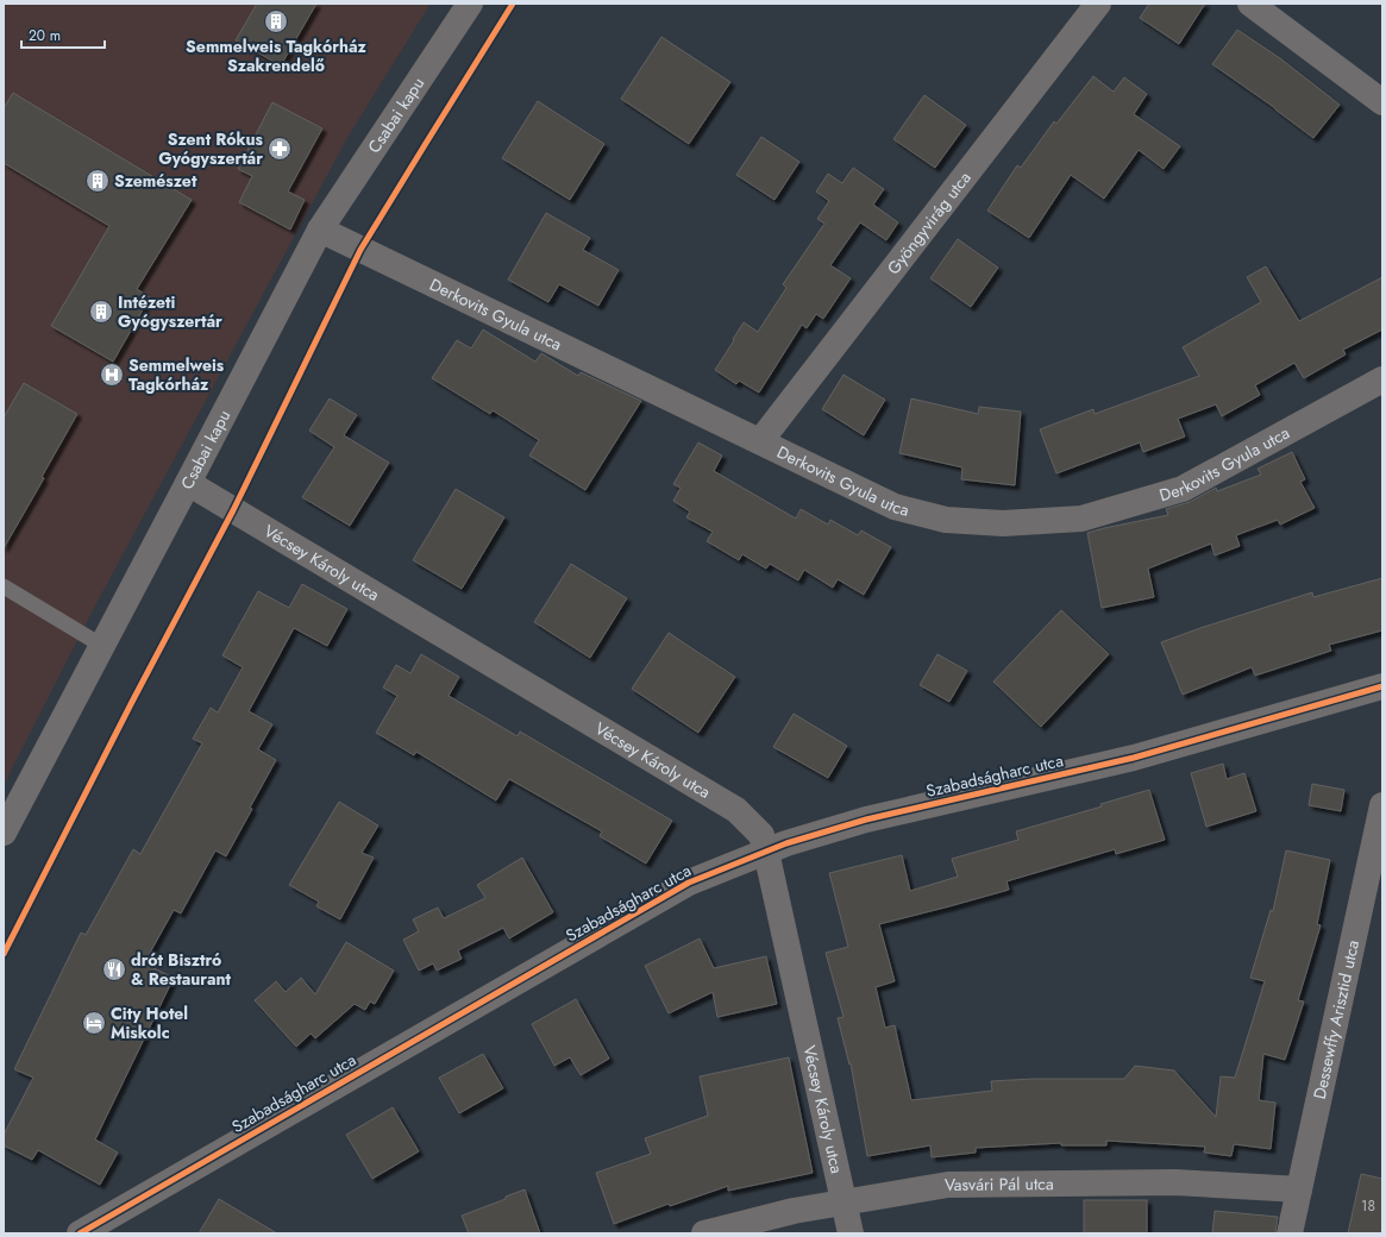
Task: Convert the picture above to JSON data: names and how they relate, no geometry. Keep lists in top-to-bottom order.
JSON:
{
  "streets": {
    "street": [
      "Csabai kapu",
      "Gyöngyvirág utca",
      "Derkovits Gyula utca",
      "Vécsey Károly utca",
      "Szabadságharc utca",
      "Dessewffy Arisztid utca",
      "Vasvári Pál utca"
    ]
  },
  "crossings": [
    ["Csabai kapu", "Derkovits Gyula utca"],
    ["Csabai kapu", "Vécsey Károly utca"],
    ["Gyöngyvirág utca", "Derkovits Gyula utca"],
    ["Vécsey Károly utca", "Szabadságharc utca"],
    ["Vécsey Károly utca", "Vasvári Pál utca"],
    ["Dessewffy Arisztid utca", "Vasvári Pál utca"]
  ],
  "places": {
    "building": ["Semmelweis Tagkórház Szakrendelő", "Szemészet", "Intézeti Gyógyszertár"],
    "pharmacy": ["Szent Rókus Gyógyszertár"],
    "hospital": ["Semmelweis Tagkórház"],
    "restaurant": ["drót Bisztró & Restaurant"],
    "hotel": ["City Hotel Miskolc"]
  },
  "house_numbers": ["18"],
  "scale_bar": "20 m"
}
